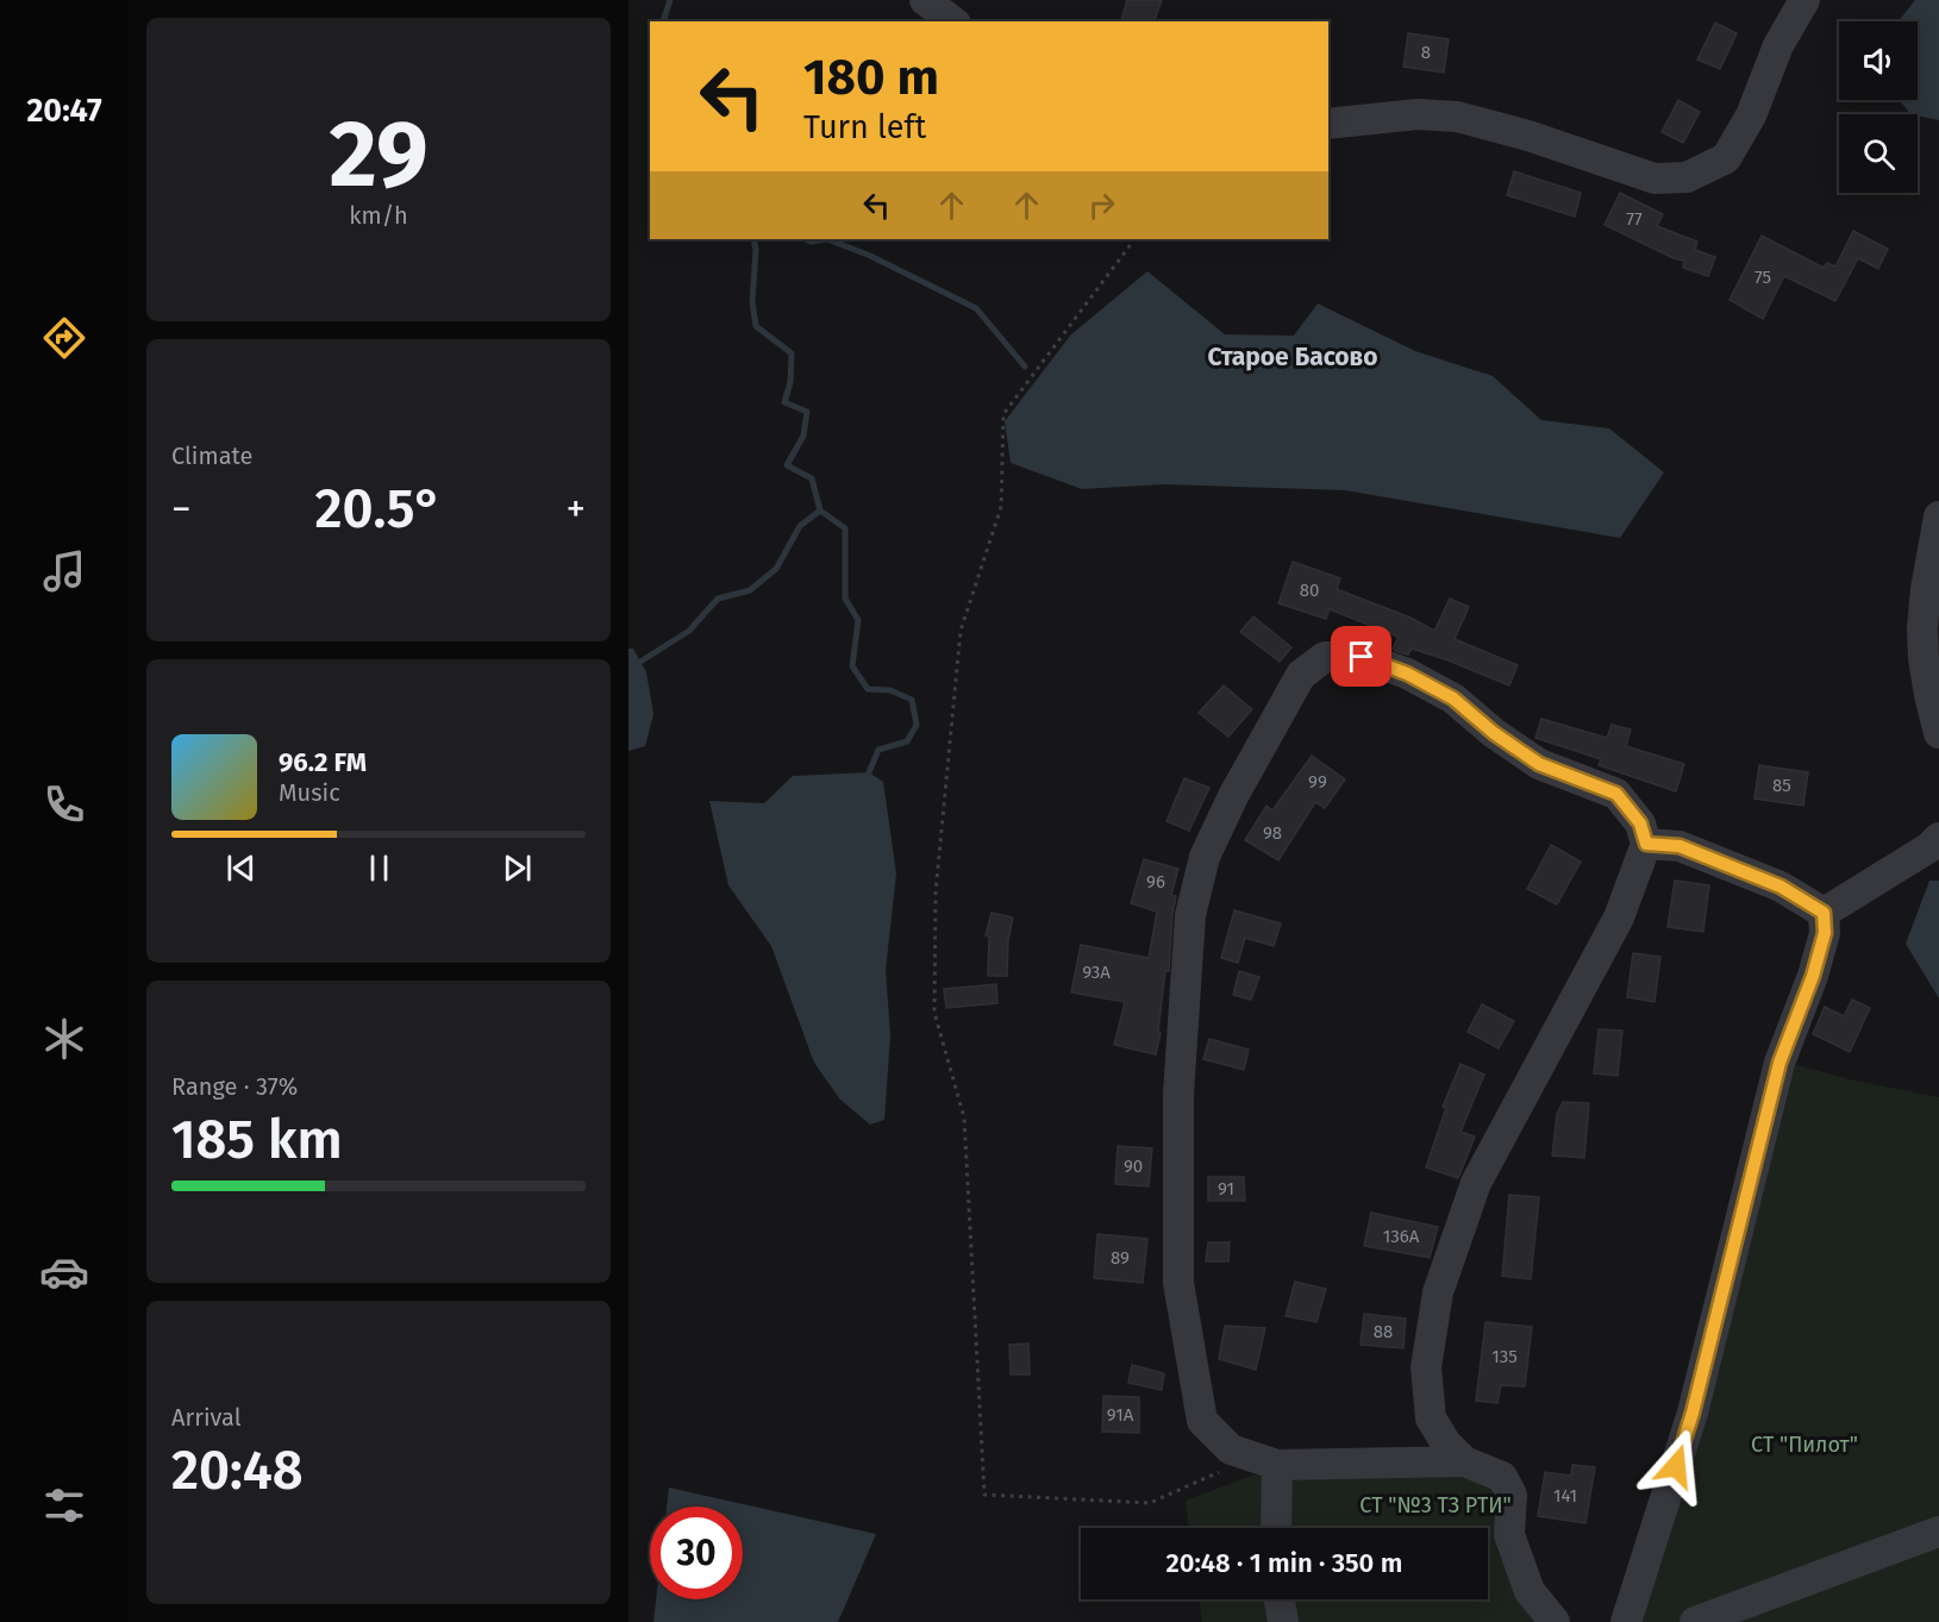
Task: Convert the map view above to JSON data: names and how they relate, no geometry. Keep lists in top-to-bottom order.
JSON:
{
  "districts": ["Старое Басово"],
  "parks": ["СТ \"Пилот\"", "СТ \"№3 ТЗ РТИ\""],
  "house_numbers": [
    "8",
    "77",
    "75",
    "80",
    "99",
    "85",
    "98",
    "96",
    "93А",
    "90",
    "91",
    "136А",
    "89",
    "88",
    "135",
    "91А",
    "141"
  ],
  "page": {
    "tabs": "20:47",
    "tile": [
      ["29", "km/h"],
      "Climate",
      ["Range · 37%", "185 km"],
      ["Arrival", "20:48"]
    ],
    "turn": ["180 m", "Turn left"],
    "heat": ["−", "20.5°", "+"],
    "song": ["96.2 FM", "Music"],
    "limit": "30",
    "trip": "20:48 · 1 min · 350 m"
  }
}
